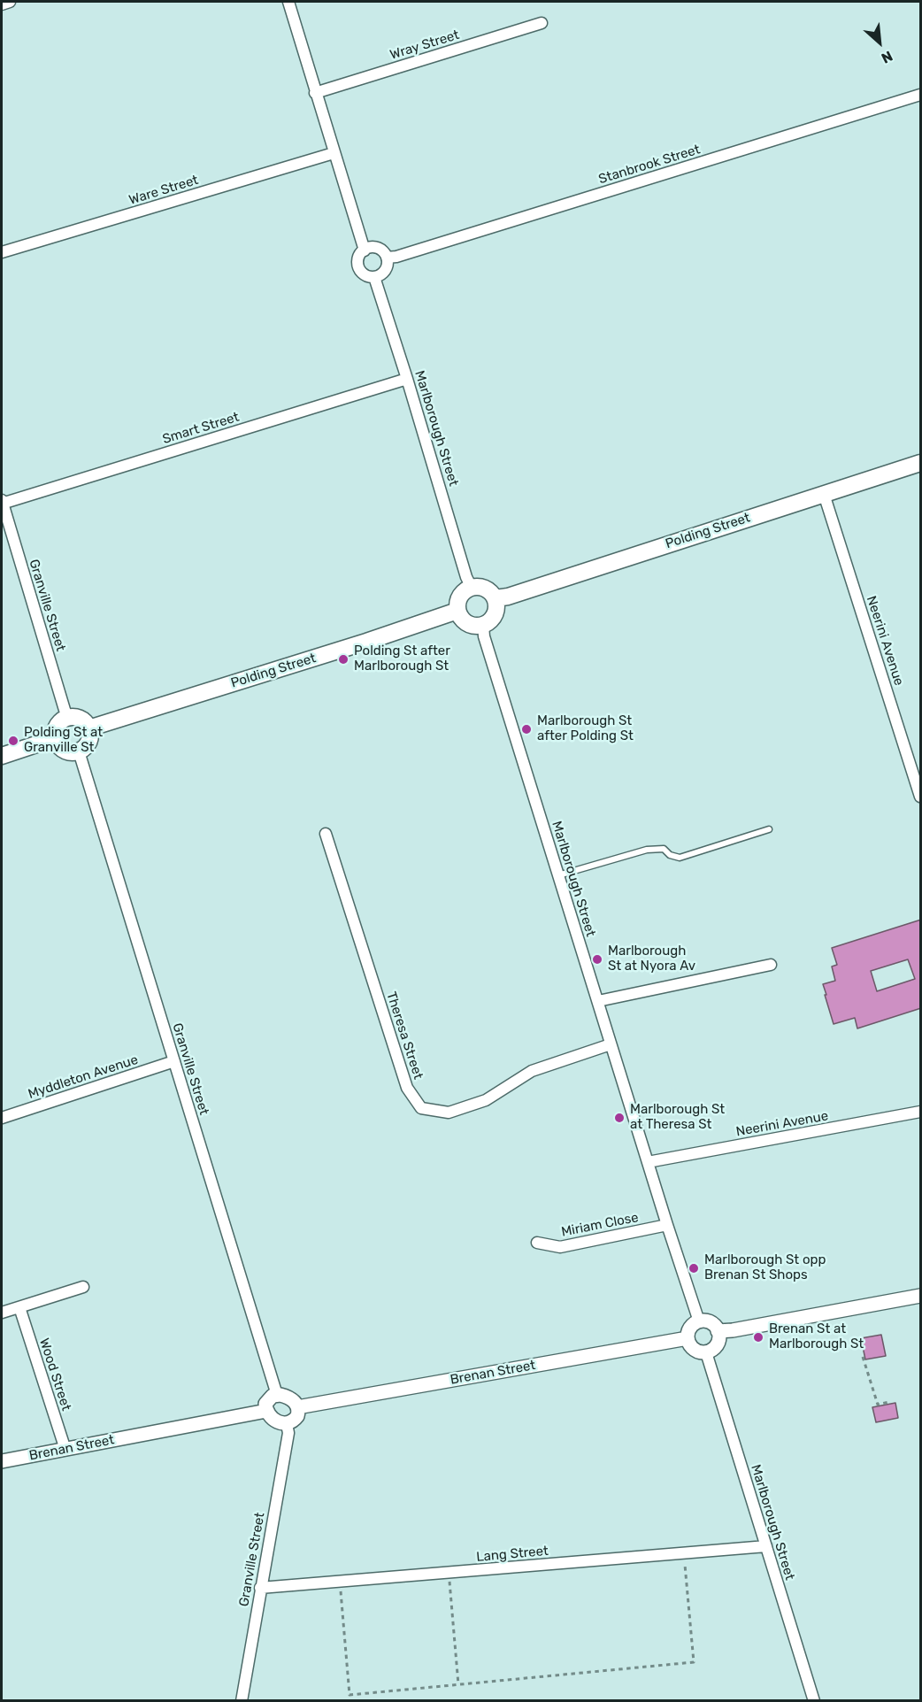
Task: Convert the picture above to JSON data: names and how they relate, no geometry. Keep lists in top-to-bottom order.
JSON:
{
  "streets": {
    "main road": ["Polding Street"],
    "street": [
      "Wray Street",
      "Stanbrook Street",
      "Ware Street",
      "Smart Street",
      "Marlborough Street",
      "Granville Street",
      "Neerini Avenue",
      "Theresa Street",
      "Myddleton Avenue",
      "Miriam Close",
      "Brenan Street",
      "Wood Street",
      "Lang Street"
    ]
  },
  "crossings": [
    ["Stanbrook Street", "Marlborough Street"],
    ["Smart Street", "Marlborough Street"],
    ["Smart Street", "Granville Street"],
    ["Marlborough Street", "Polding Street"],
    ["Marlborough Street", "Neerini Avenue"],
    ["Marlborough Street", "Theresa Street"],
    ["Marlborough Street", "Miriam Close"],
    ["Marlborough Street", "Brenan Street"],
    ["Marlborough Street", "Lang Street"],
    ["Polding Street", "Granville Street"],
    ["Polding Street", "Neerini Avenue"],
    ["Granville Street", "Myddleton Avenue"],
    ["Granville Street", "Brenan Street"],
    ["Granville Street", "Lang Street"],
    ["Brenan Street", "Wood Street"]
  ],
  "places": [
    "Polding St after Marlborough St",
    "Marlborough St after Polding St",
    "Polding St at Granville St",
    "Marlborough St at Nyora Av",
    "Marlborough St at Theresa St",
    "Marlborough St opp Brenan St Shops",
    "Brenan St at Marlborough St"
  ],
  "north": "bottom right"
}
